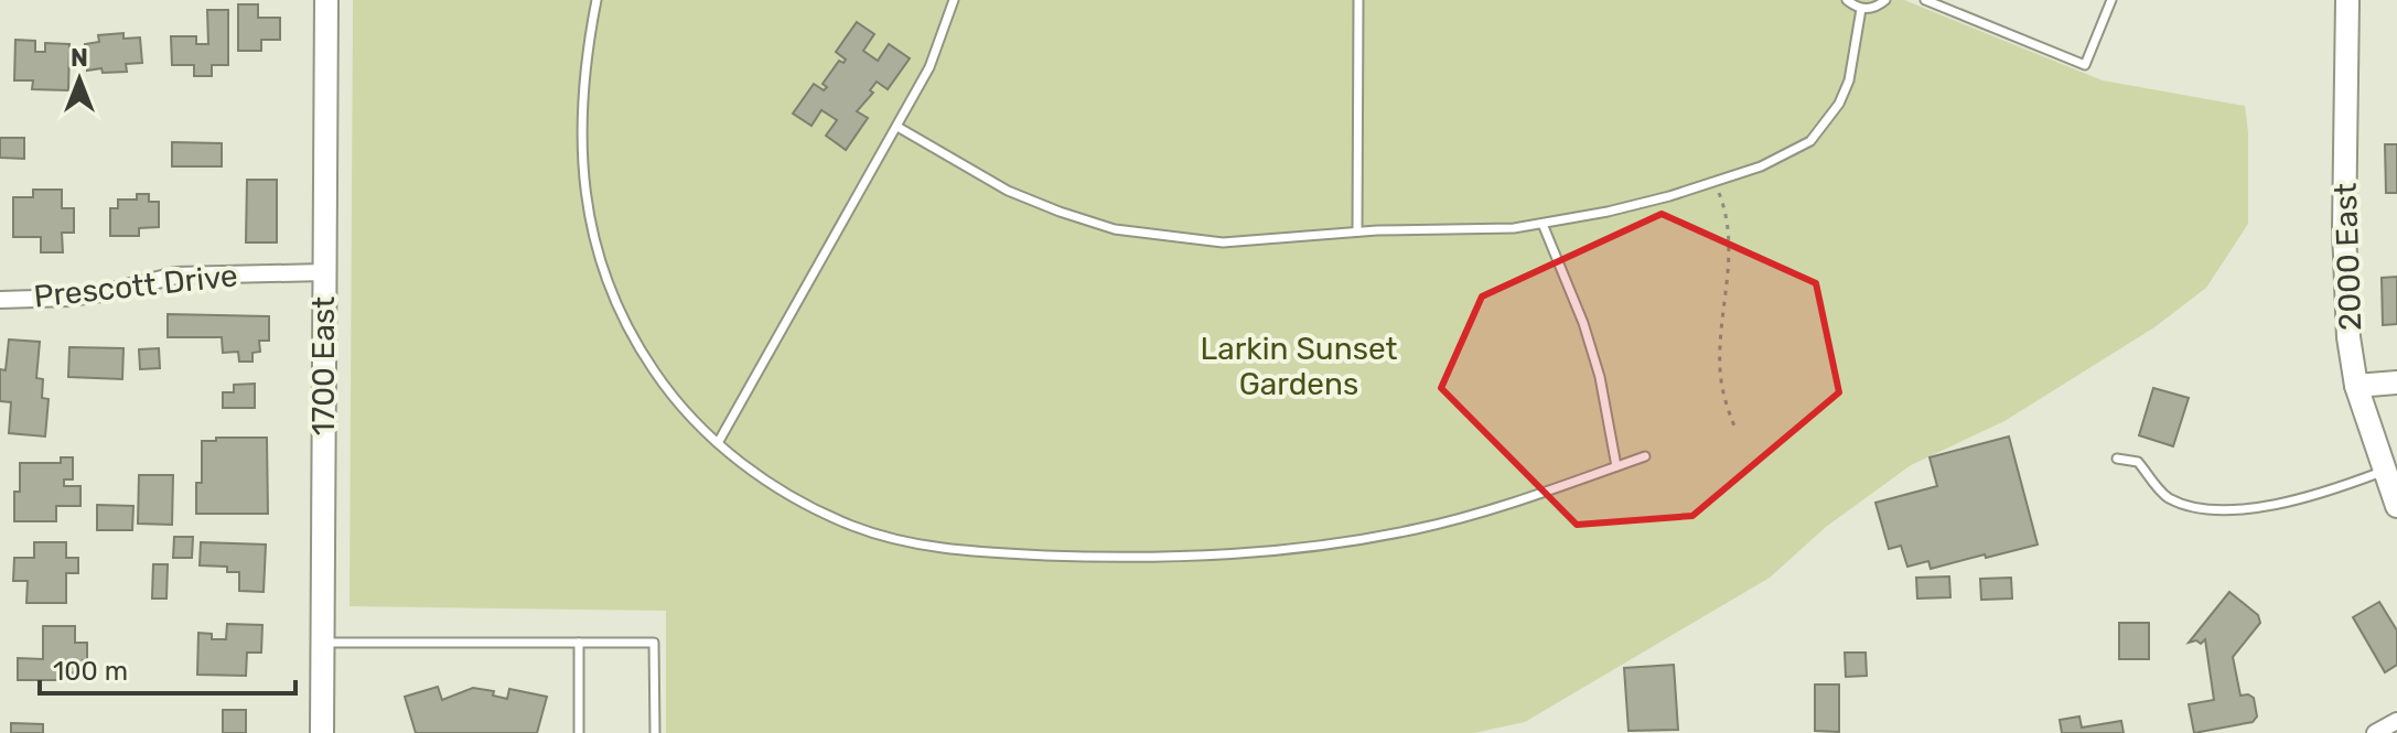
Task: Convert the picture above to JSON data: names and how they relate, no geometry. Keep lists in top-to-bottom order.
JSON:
{
  "streets": {
    "main road": ["2000 East", "1700 East"],
    "street": ["Prescott Drive"]
  },
  "crossings": [
    ["Prescott Drive", "1700 East"]
  ],
  "parks": ["Larkin Sunset Gardens"],
  "scale_bar": "100 m",
  "north": "top"
}
